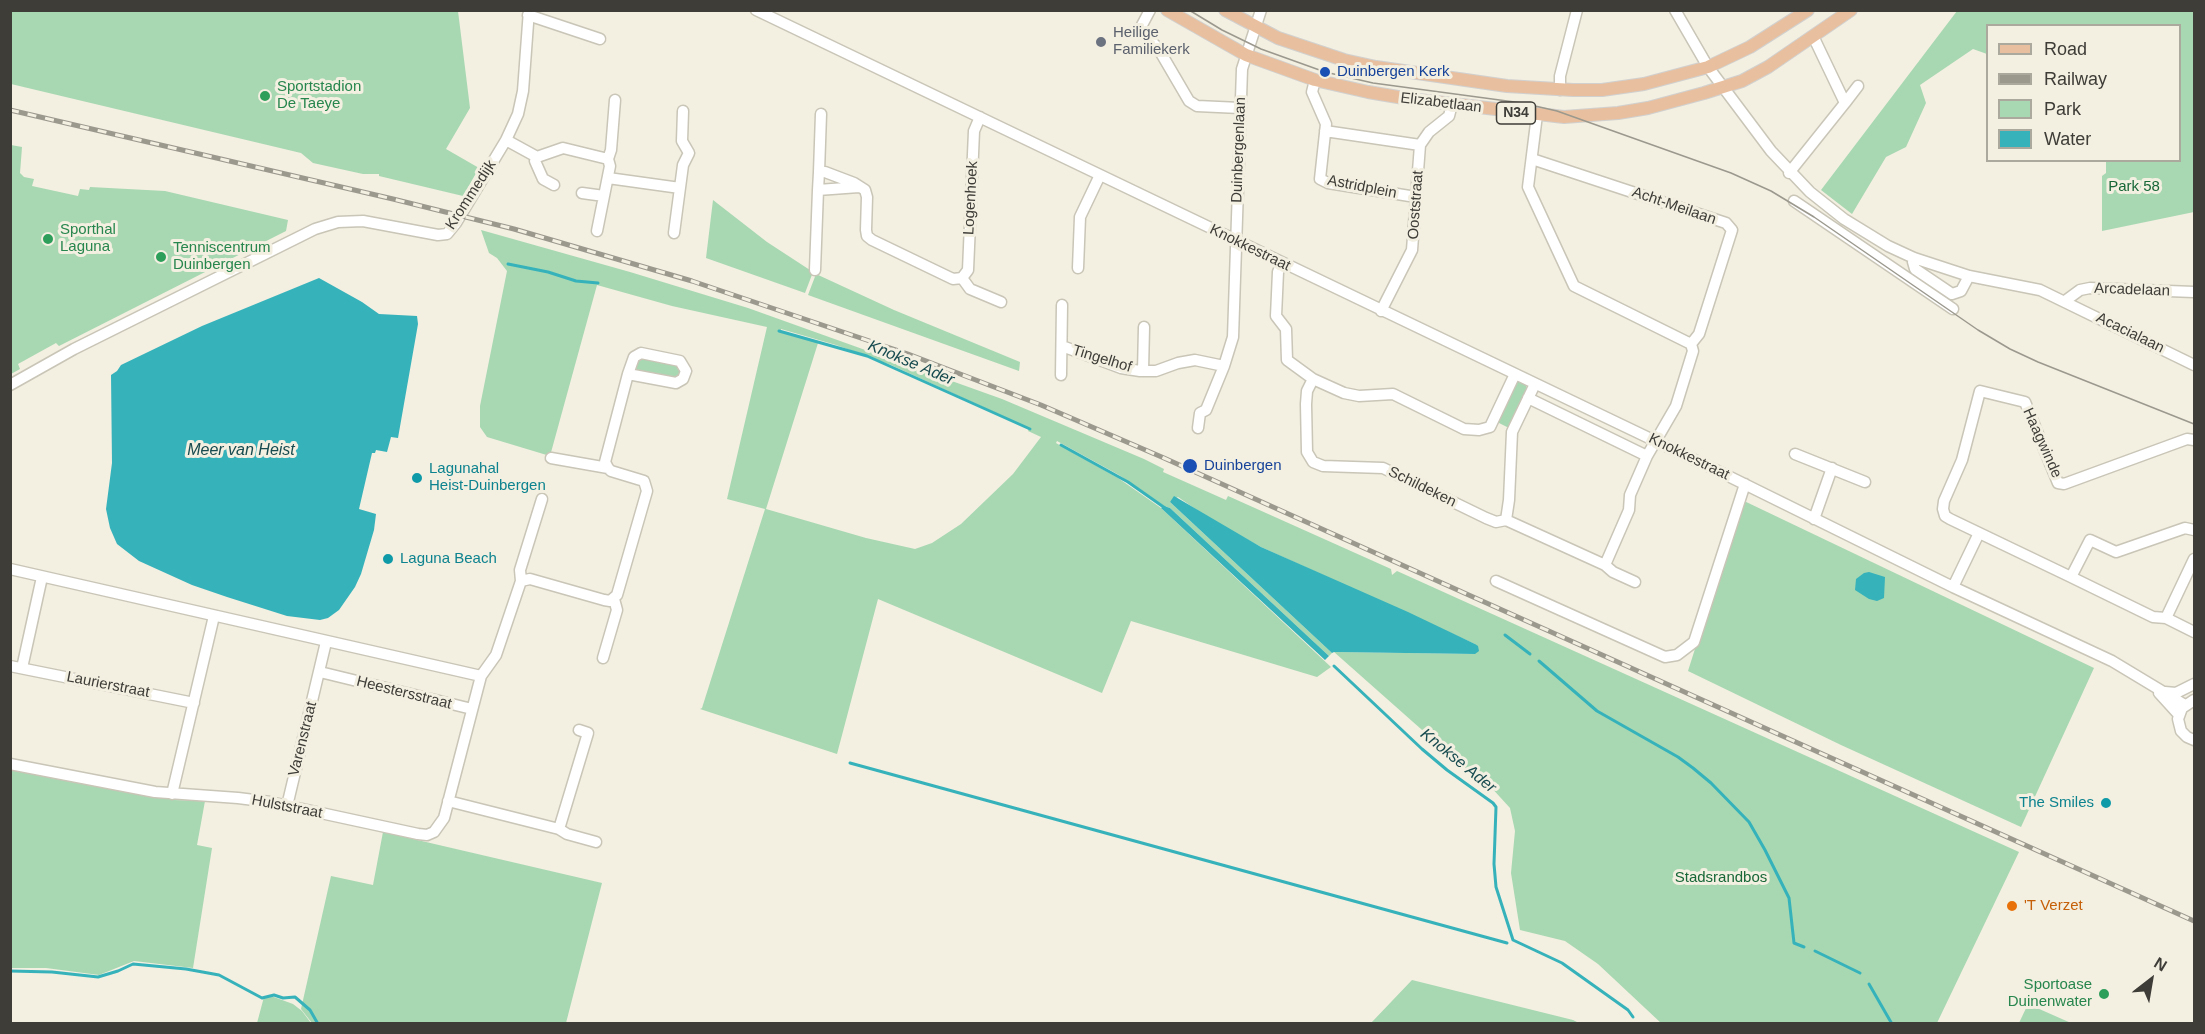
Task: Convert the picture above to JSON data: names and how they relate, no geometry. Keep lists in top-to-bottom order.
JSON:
{
  "streets": {
    "main road": ["Elizabetlaan", "N34"],
    "street": [
      "Duinbergenlaan",
      "Astridplein",
      "Krommedijk",
      "Logenhoek",
      "Ooststraat",
      "Acht-Meilaan",
      "Knokkestraat",
      "Arcadelaan",
      "Acacialaan",
      "Tingelhof",
      "Haagwinde",
      "Schildeken",
      "Laurierstraat",
      "Heestersstraat",
      "Varenstraat",
      "Hulststraat"
    ]
  },
  "crossings": [
    ["Elizabetlaan", "Duinbergenlaan"],
    ["Elizabetlaan", "Astridplein"],
    ["Duinbergenlaan", "Knokkestraat"],
    ["Duinbergenlaan", "Tingelhof"],
    ["Astridplein", "Ooststraat"],
    ["Logenhoek", "Knokkestraat"],
    ["Ooststraat", "Knokkestraat"],
    ["Acht-Meilaan", "Knokkestraat"],
    ["Arcadelaan", "Acacialaan"],
    ["Heestersstraat", "Varenstraat"],
    ["Heestersstraat", "Hulststraat"],
    ["Varenstraat", "Hulststraat"]
  ],
  "water": ["Knokse Ader", "Meer van Heist"],
  "parks": ["Park 58", "Stadsrandbos"],
  "places": [
    "Heilige Familiekerk",
    "Duinbergen Kerk",
    "Sportstadion De Taeye",
    "Sporthal Laguna",
    "Tenniscentrum Duinbergen",
    "Duinbergen",
    "Lagunahal Heist-Duinbergen",
    "Laguna Beach",
    "The Smiles",
    "'T Verzet",
    "Sportoase Duinenwater"
  ],
  "legend": [
    "Road",
    "Railway",
    "Park",
    "Water"
  ],
  "north": "top right"
}
